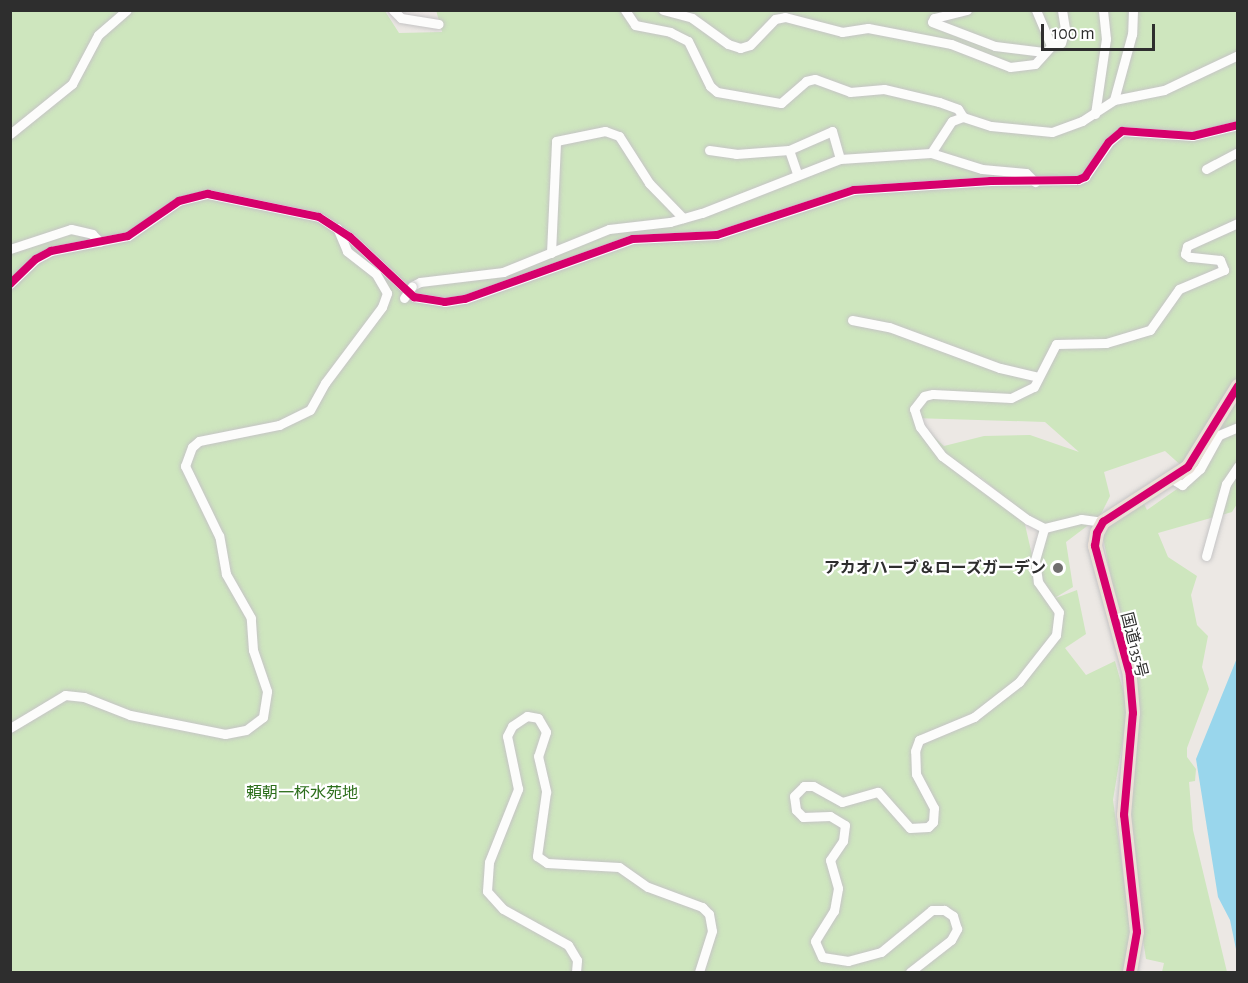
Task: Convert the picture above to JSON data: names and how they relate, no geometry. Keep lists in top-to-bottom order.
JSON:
{
  "streets": {
    "highway": ["国道135号"]
  },
  "parks": ["頼朝一杯水苑地"],
  "places": ["アカオハーブ＆ローズガーデン"],
  "scale_bar": "100 m"
}
